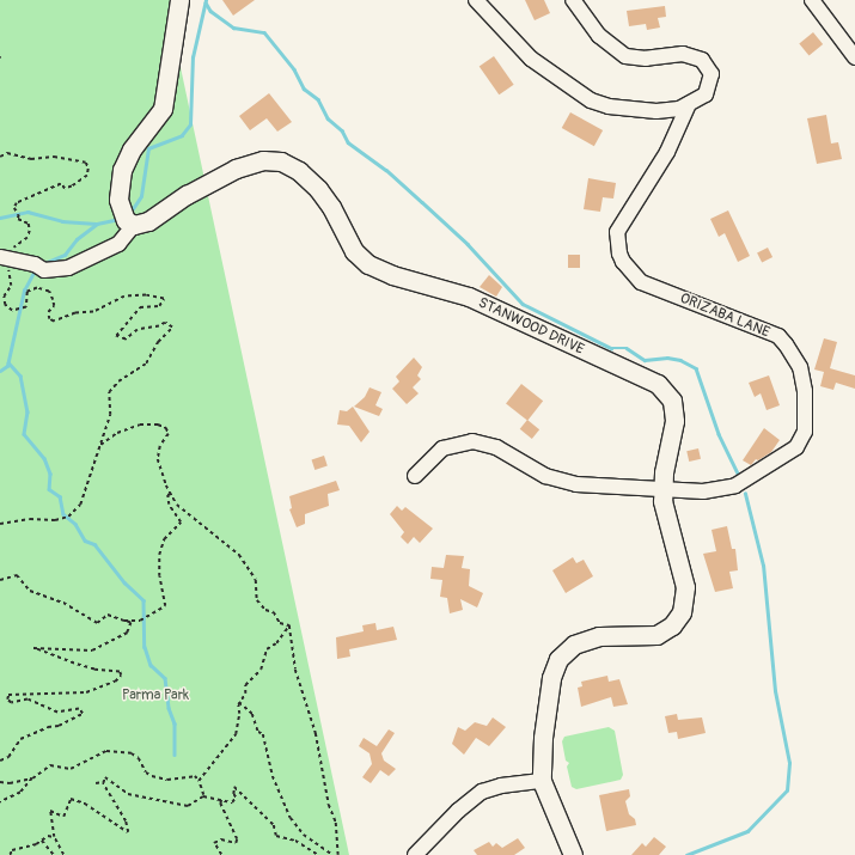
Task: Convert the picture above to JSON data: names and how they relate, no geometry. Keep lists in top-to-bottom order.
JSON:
{
  "streets": {
    "main road": ["STANWOOD DRIVE"],
    "street": ["ORIZABA LANE"]
  },
  "crossings": [
    ["ORIZABA LANE", "STANWOOD DRIVE"]
  ],
  "parks": ["Parma Park"]
}
